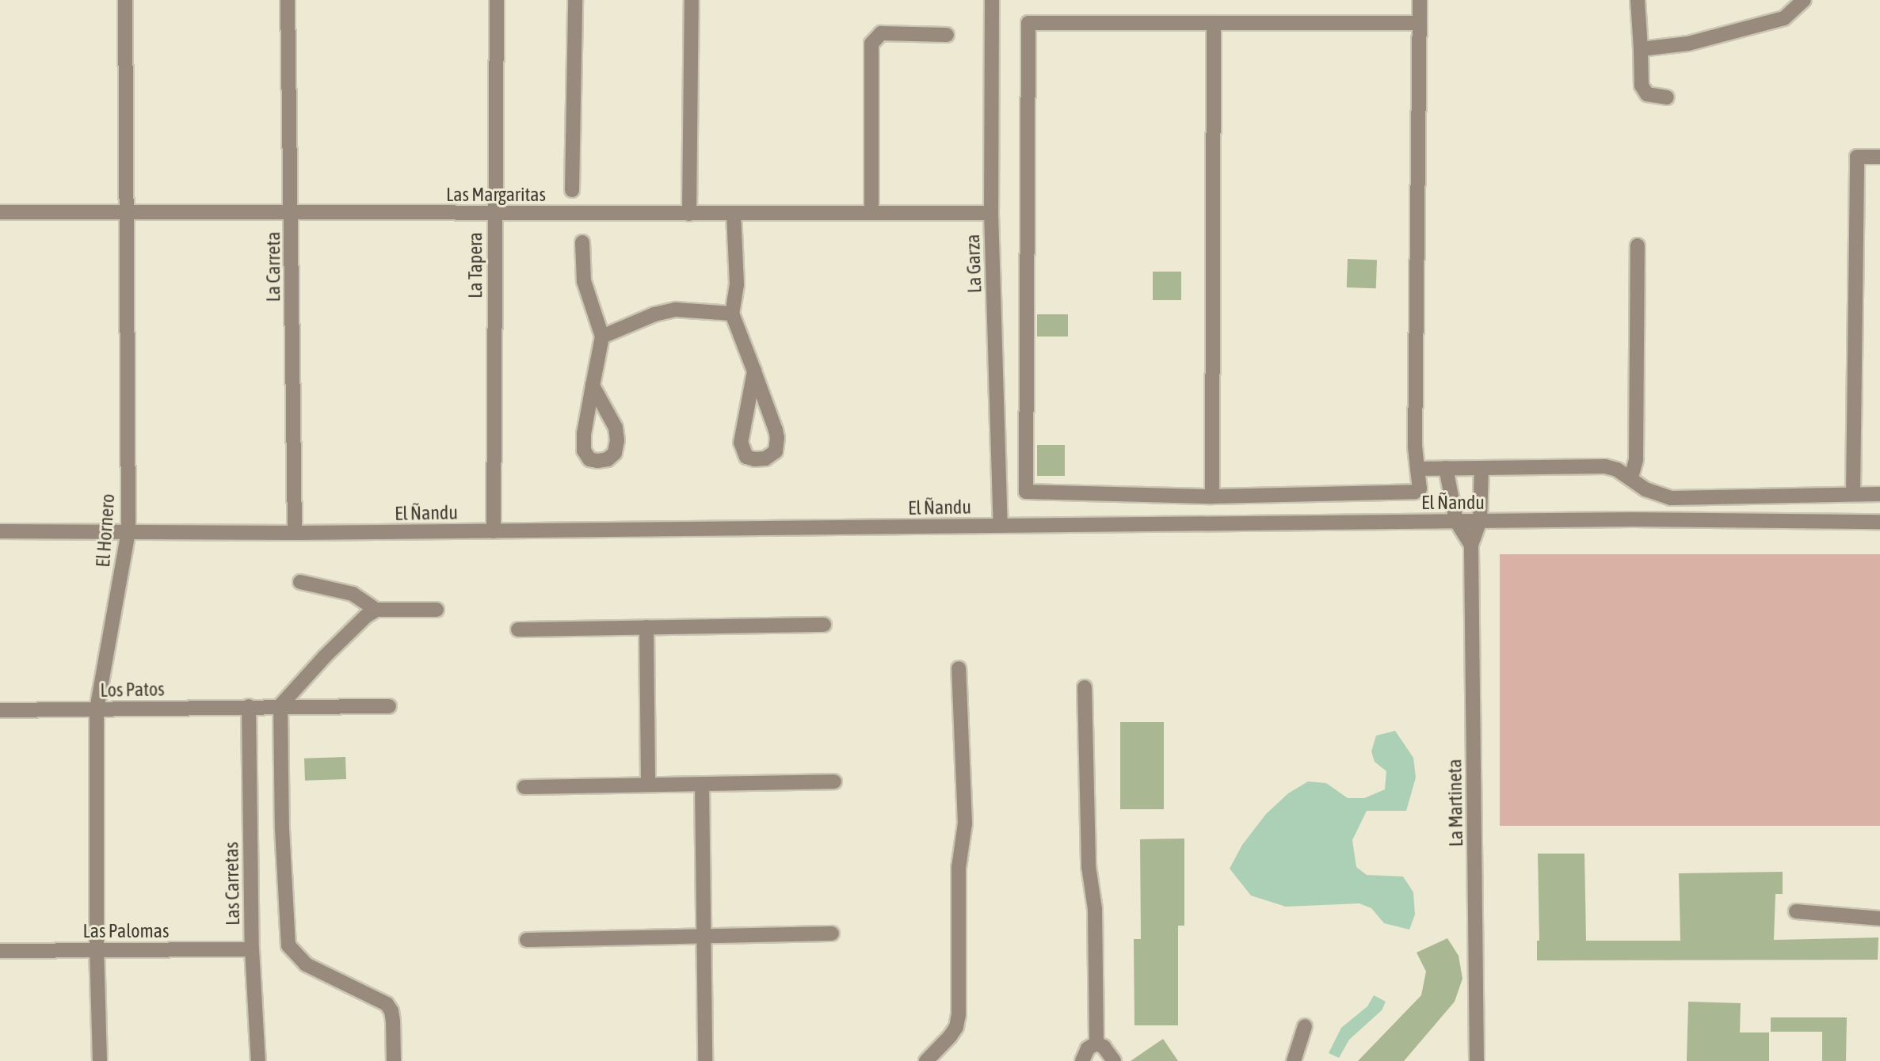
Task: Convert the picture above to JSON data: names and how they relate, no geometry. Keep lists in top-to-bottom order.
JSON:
{
  "streets": {
    "street": [
      "Las Margaritas",
      "La Garza",
      "La Tapera",
      "La Carreta",
      "El Ñandu",
      "El Hornero",
      "Los Patos",
      "La Martineta",
      "Las Carretas",
      "Las Palomas"
    ]
  },
  "crossings": [
    ["Las Margaritas", "La Garza"],
    ["Las Margaritas", "La Tapera"],
    ["Las Margaritas", "La Carreta"],
    ["Las Margaritas", "El Hornero"],
    ["La Garza", "El Ñandu"],
    ["La Tapera", "El Ñandu"],
    ["La Carreta", "El Ñandu"],
    ["El Ñandu", "El Hornero"],
    ["El Hornero", "Los Patos"],
    ["El Hornero", "Las Palomas"],
    ["Los Patos", "Las Carretas"],
    ["Las Carretas", "Las Palomas"]
  ]
}
